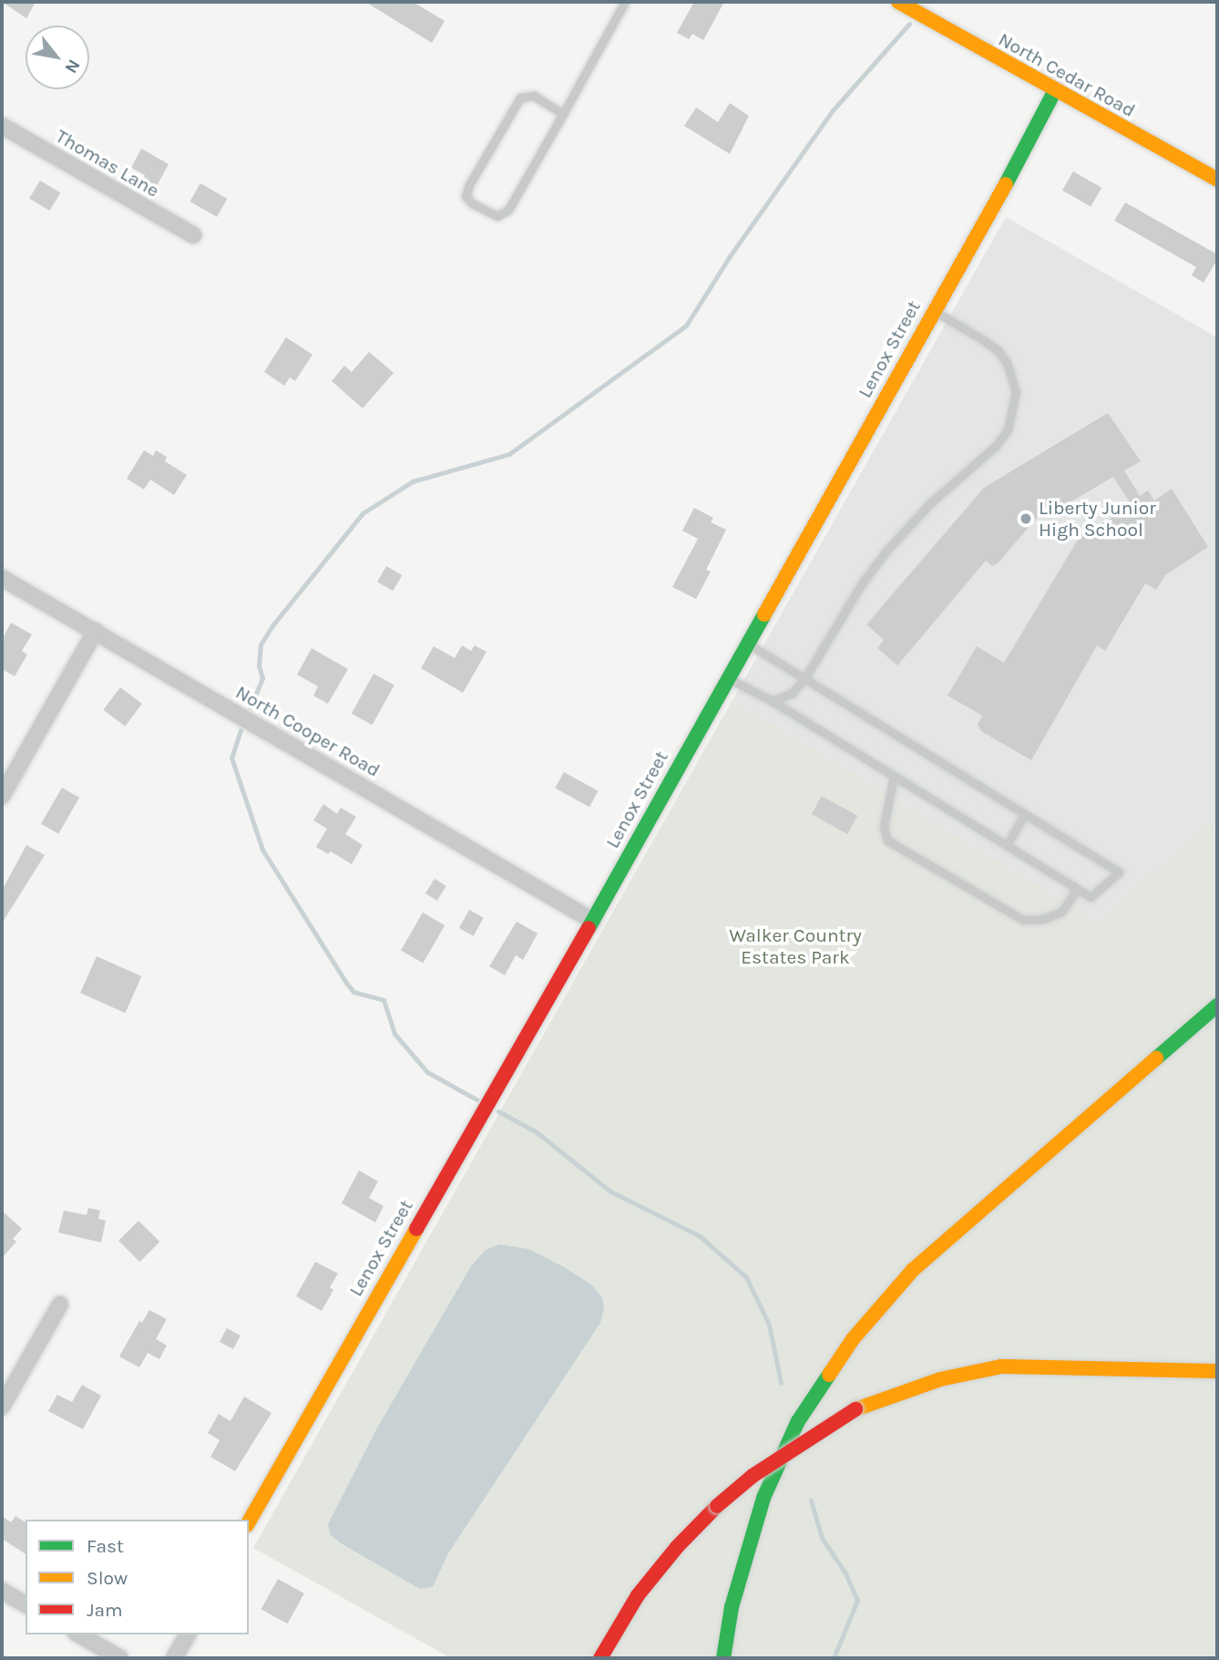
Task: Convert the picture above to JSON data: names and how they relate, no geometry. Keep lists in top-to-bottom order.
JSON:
{
  "streets": {
    "main road": ["North Cedar Road", "Lenox Street"],
    "street": ["Thomas Lane", "North Cooper Road"]
  },
  "crossings": [
    ["North Cedar Road", "Lenox Street"],
    ["Lenox Street", "North Cooper Road"]
  ],
  "parks": ["Walker Country Estates Park"],
  "places": ["Liberty Junior High School"],
  "legend": ["Fast", "Slow", "Jam"],
  "north": "bottom right"
}
